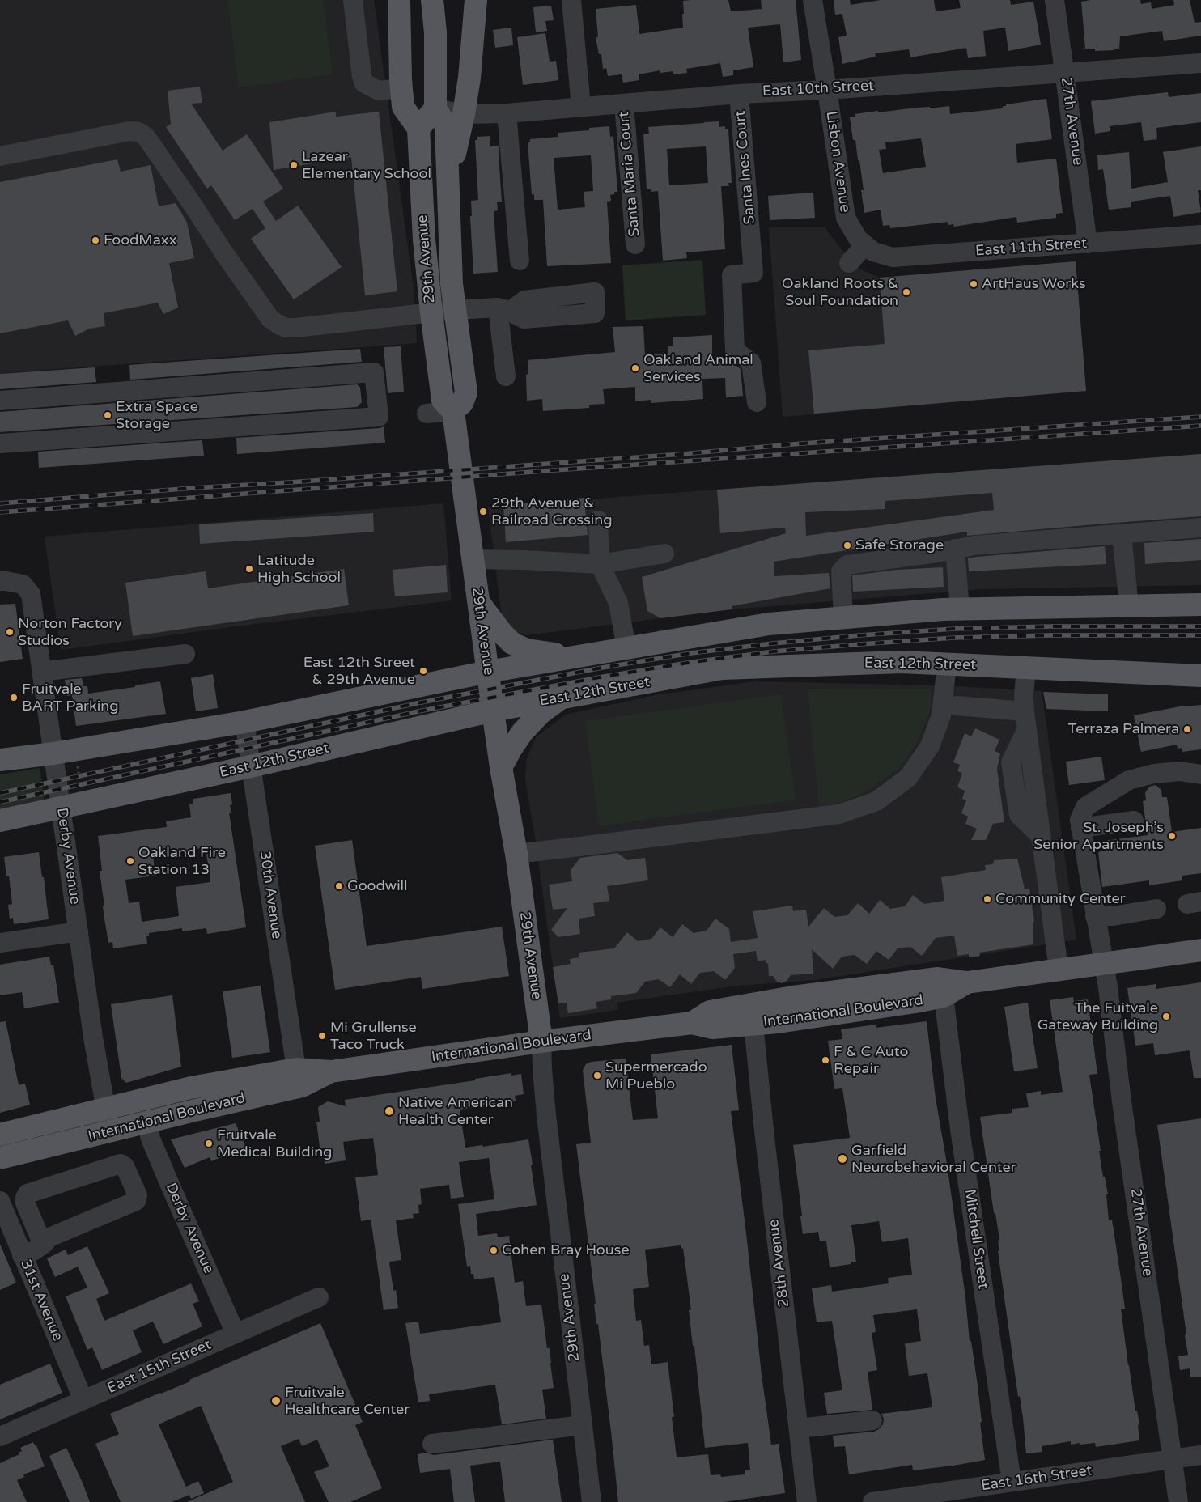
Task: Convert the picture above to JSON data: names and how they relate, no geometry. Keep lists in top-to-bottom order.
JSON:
{
  "streets": {
    "main road": ["29th Avenue", "East 12th Street", "International Boulevard"],
    "street": [
      "East 10th Street",
      "27th Avenue",
      "Lisbon Avenue",
      "Santa Ines Court",
      "Santa Maria Court",
      "East 11th Street",
      "Derby Avenue",
      "30th Avenue",
      "Mitchell Street",
      "28th Avenue",
      "31st Avenue",
      "East 15th Street",
      "East 16th Street"
    ]
  },
  "crossings": [
    ["East 10th Street", "27th Avenue"],
    ["East 10th Street", "Lisbon Avenue"],
    ["East 10th Street", "Santa Ines Court"],
    ["East 10th Street", "Santa Maria Court"],
    ["East 10th Street", "29th Avenue"],
    ["27th Avenue", "East 11th Street"],
    ["27th Avenue", "International Boulevard"],
    ["27th Avenue", "East 16th Street"],
    ["Lisbon Avenue", "East 11th Street"],
    ["29th Avenue", "East 12th Street"],
    ["29th Avenue", "International Boulevard"],
    ["East 12th Street", "Derby Avenue"],
    ["East 12th Street", "30th Avenue"],
    ["Derby Avenue", "International Boulevard"],
    ["Derby Avenue", "East 15th Street"],
    ["30th Avenue", "International Boulevard"],
    ["International Boulevard", "Mitchell Street"],
    ["International Boulevard", "28th Avenue"],
    ["Mitchell Street", "East 16th Street"],
    ["31st Avenue", "East 15th Street"]
  ],
  "places": [
    "Lazear Elementary School",
    "FoodMaxx",
    "ArtHaus Works",
    "Oakland Roots & Soul Foundation",
    "Oakland Animal Services",
    "Extra Space Storage",
    "29th Avenue & Railroad Crossing",
    "Safe Storage",
    "Latitude High School",
    "Norton Factory Studios",
    "East 12th Street & 29th Avenue",
    "Fruitvale BART Parking",
    "Terraza Palmera",
    "St. Joseph’s Senior Apartments",
    "Oakland Fire Station 13",
    "Goodwill",
    "Community Center",
    "The Fuitvale Gateway Building",
    "Mi Grullense Taco Truck",
    "F & C Auto Repair",
    "Supermercado Mi Pueblo",
    "Native American Health Center",
    "Fruitvale Medical Building",
    "Garfield Neurobehavioral Center",
    "Cohen Bray House",
    "Fruitvale Healthcare Center"
  ]
}
